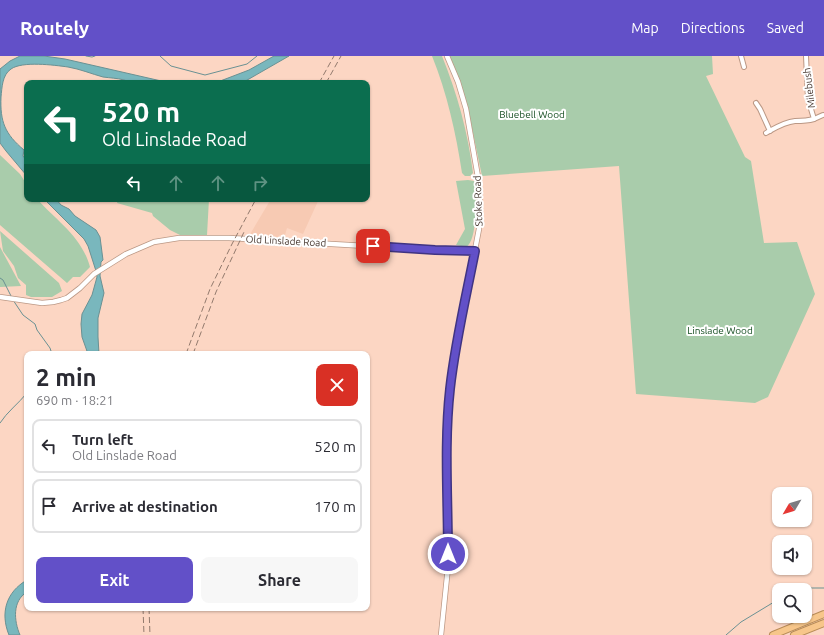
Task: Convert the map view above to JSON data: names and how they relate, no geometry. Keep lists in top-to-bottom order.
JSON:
{
  "streets": {
    "street": ["Milebush", "Stoke Road", "Old Linslade Road"]
  },
  "crossings": [
    ["Stoke Road", "Old Linslade Road"]
  ],
  "parks": ["Bluebell Wood", "Linslade Wood"],
  "north": "bottom left",
  "page": {
    "header": "Routely",
    "nav": ["Map", "Directions", "Saved"],
    "turn": ["520 m", "Old Linslade Road"],
    "heading": ["2 min", "690 m · 18:21"],
    "list": [
      {
        "name": "Turn left",
        "note": "Old Linslade Road",
        "value": "520 m"
      },
      {
        "name": "Arrive at destination",
        "value": "170 m"
      }
    ],
    "buttons": ["Exit", "Share"]
  }
}
